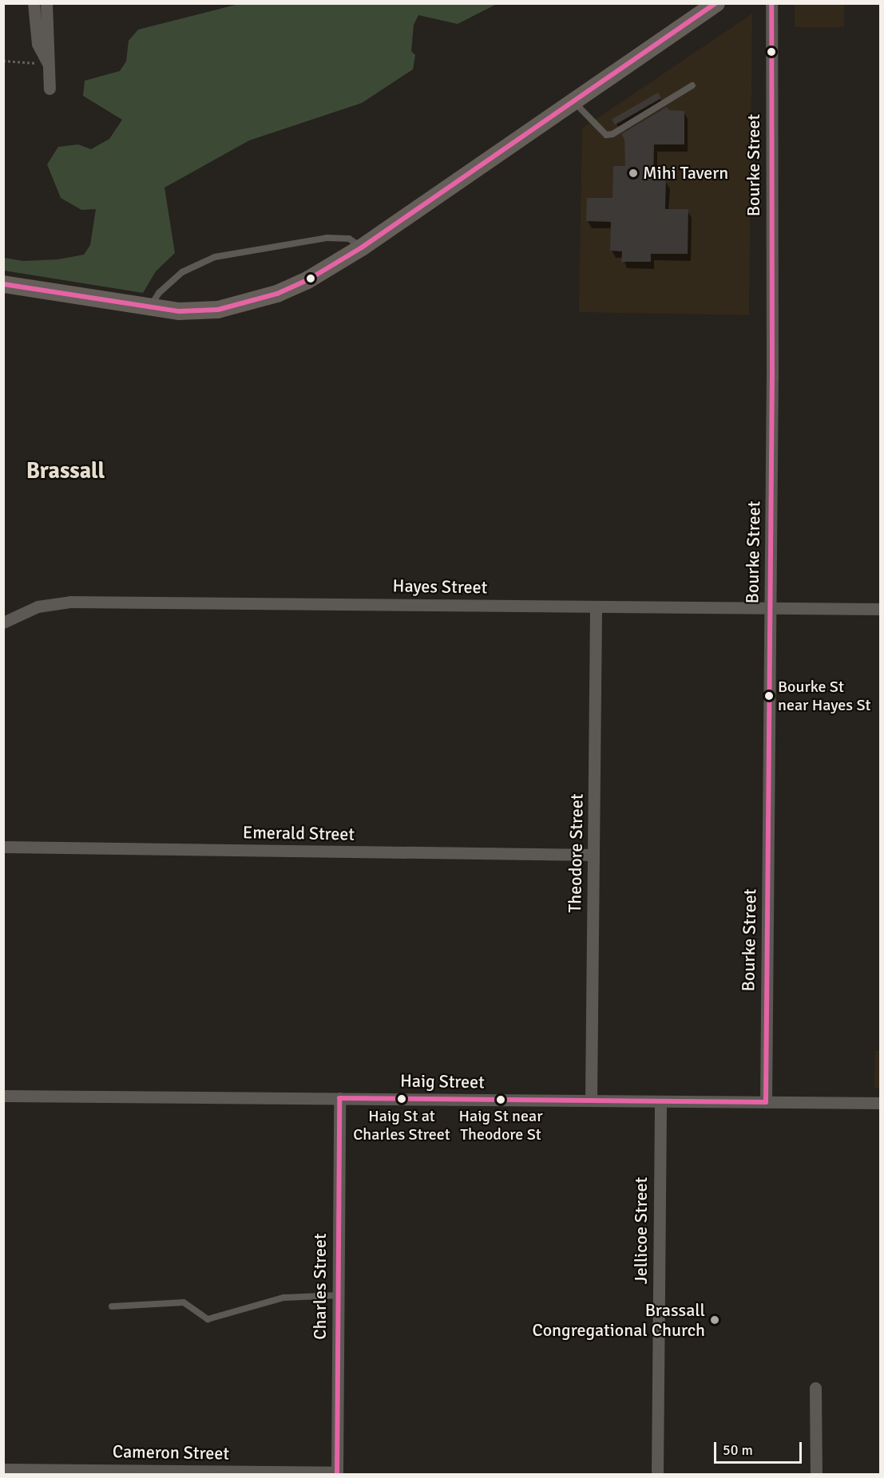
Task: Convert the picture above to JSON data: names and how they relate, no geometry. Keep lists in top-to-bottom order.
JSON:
{
  "streets": {
    "street": [
      "Bourke Street",
      "Hayes Street",
      "Emerald Street",
      "Theodore Street",
      "Haig Street",
      "Jellicoe Street",
      "Charles Street",
      "Cameron Street"
    ]
  },
  "crossings": [
    ["Bourke Street", "Hayes Street"],
    ["Bourke Street", "Haig Street"],
    ["Hayes Street", "Theodore Street"],
    ["Emerald Street", "Theodore Street"],
    ["Theodore Street", "Haig Street"],
    ["Haig Street", "Jellicoe Street"],
    ["Haig Street", "Charles Street"],
    ["Charles Street", "Cameron Street"]
  ],
  "districts": ["Brassall"],
  "places": [
    "Mihi Tavern",
    "Bourke St near Hayes St",
    "Haig St at Charles Street",
    "Haig St near Theodore St",
    "Brassall Congregational Church"
  ],
  "scale_bar": "50 m"
}
